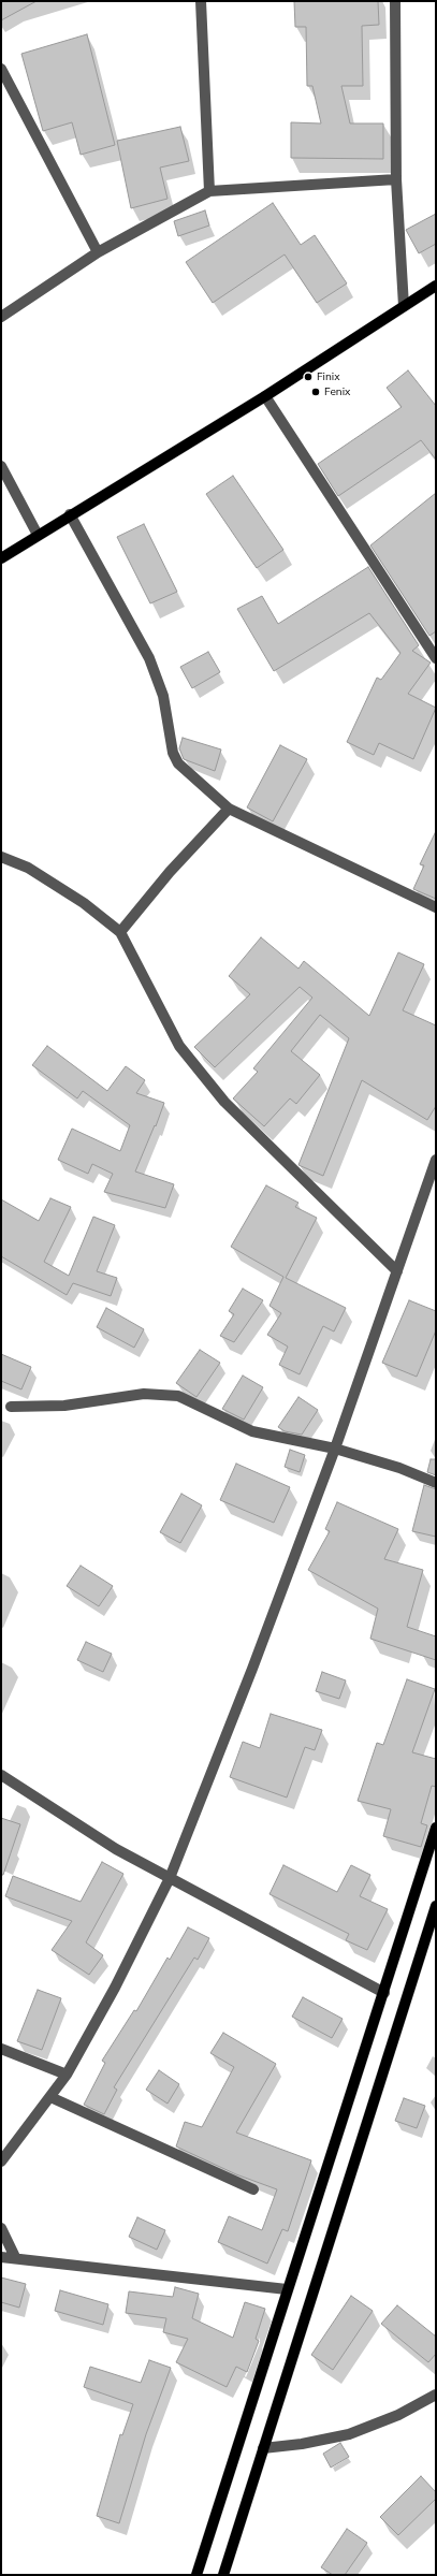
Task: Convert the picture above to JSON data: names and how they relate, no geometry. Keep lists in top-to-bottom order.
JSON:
{
  "places": ["Finix", "Fenix"]
}
